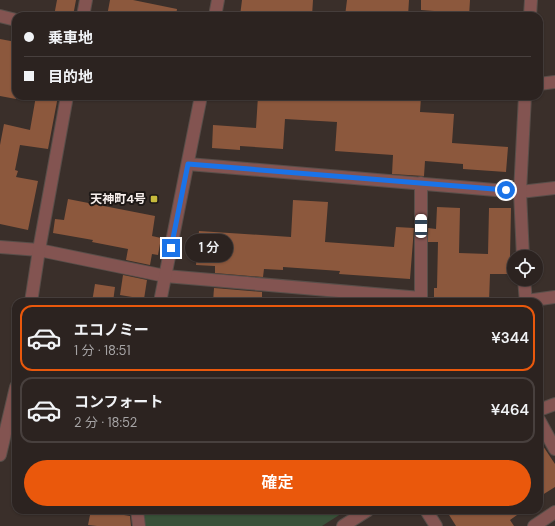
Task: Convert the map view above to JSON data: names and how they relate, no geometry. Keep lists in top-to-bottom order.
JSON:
{
  "places": {
    "transit": ["天神町4号"]
  },
  "page": {
    "banner": ["乗車地", "目的地"],
    "bubble": "1 分",
    "list": [
      {
        "name": "エコノミー",
        "note": "1 分 · 18:51",
        "value": "¥344"
      },
      {
        "name": "コンフォート",
        "note": "2 分 · 18:52",
        "value": "¥464"
      }
    ],
    "buttons": "確定"
  }
}
